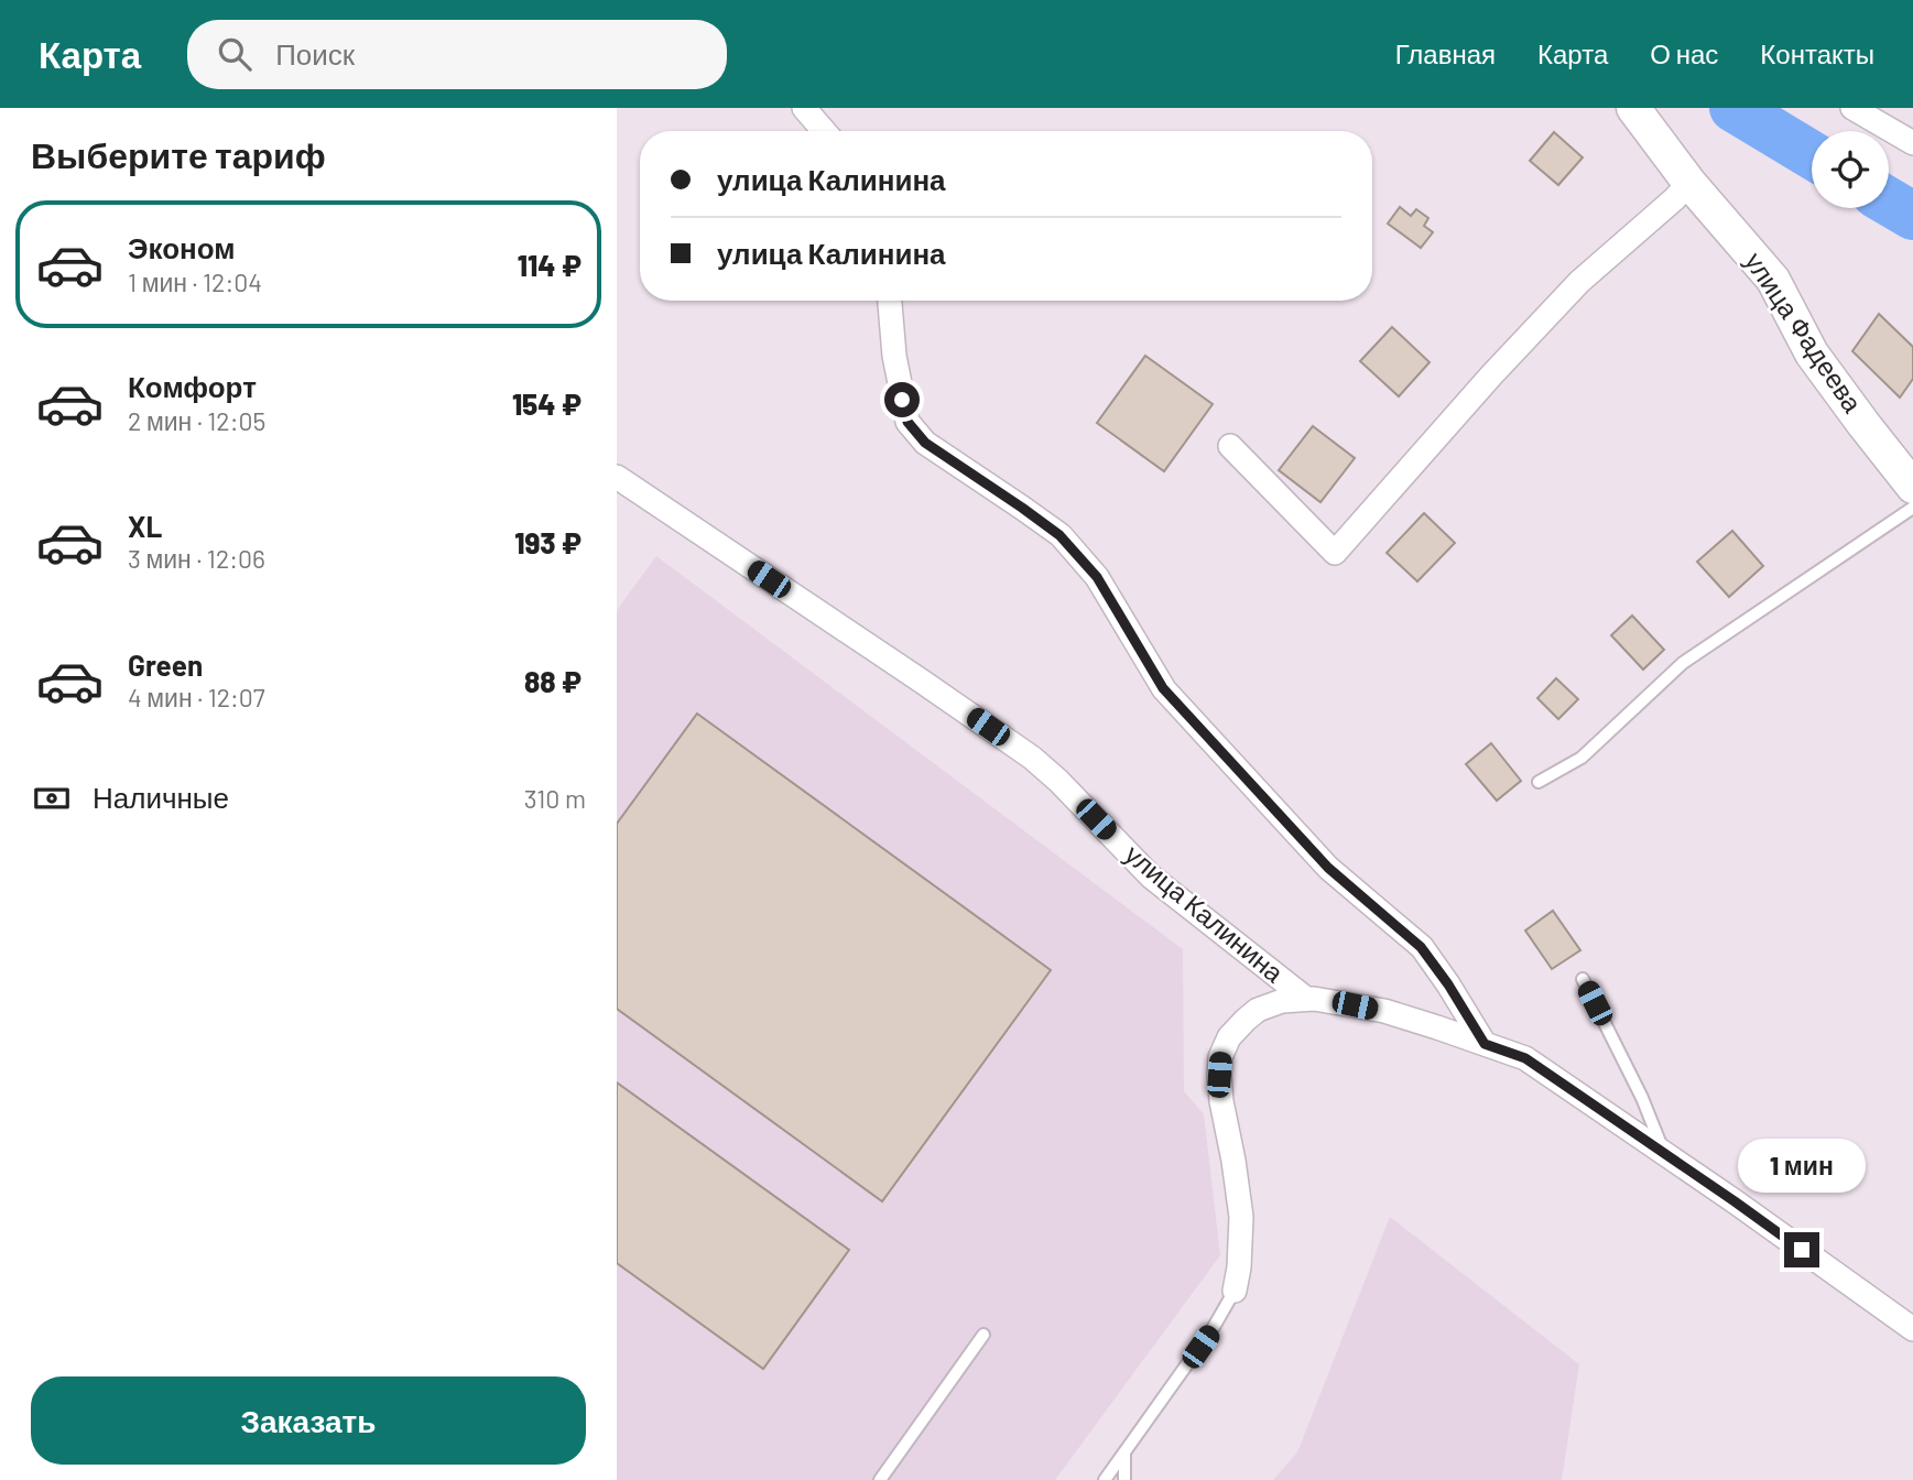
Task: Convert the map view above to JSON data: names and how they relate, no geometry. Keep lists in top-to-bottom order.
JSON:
{
  "streets": {
    "street": ["улица Фадеева", "улица Калинина"]
  },
  "page": {
    "header": "Карта",
    "search": "Поиск",
    "nav": [
      "Главная",
      "Карта",
      "О нас",
      "Контакты"
    ],
    "heading": "Выберите тариф",
    "banner": ["улица Калинина", "улица Калинина"],
    "list": [
      {
        "name": "Эконом",
        "note": "1 мин · 12:04",
        "value": "114 ₽"
      },
      {
        "name": "Комфорт",
        "note": "2 мин · 12:05",
        "value": "154 ₽"
      },
      {
        "name": "XL",
        "note": "3 мин · 12:06",
        "value": "193 ₽"
      },
      {
        "name": "Green",
        "note": "4 мин · 12:07",
        "value": "88 ₽"
      }
    ],
    "pay": ["Наличные", "310 m"],
    "bubble": "1 мин",
    "buttons": "Заказать"
  }
}
